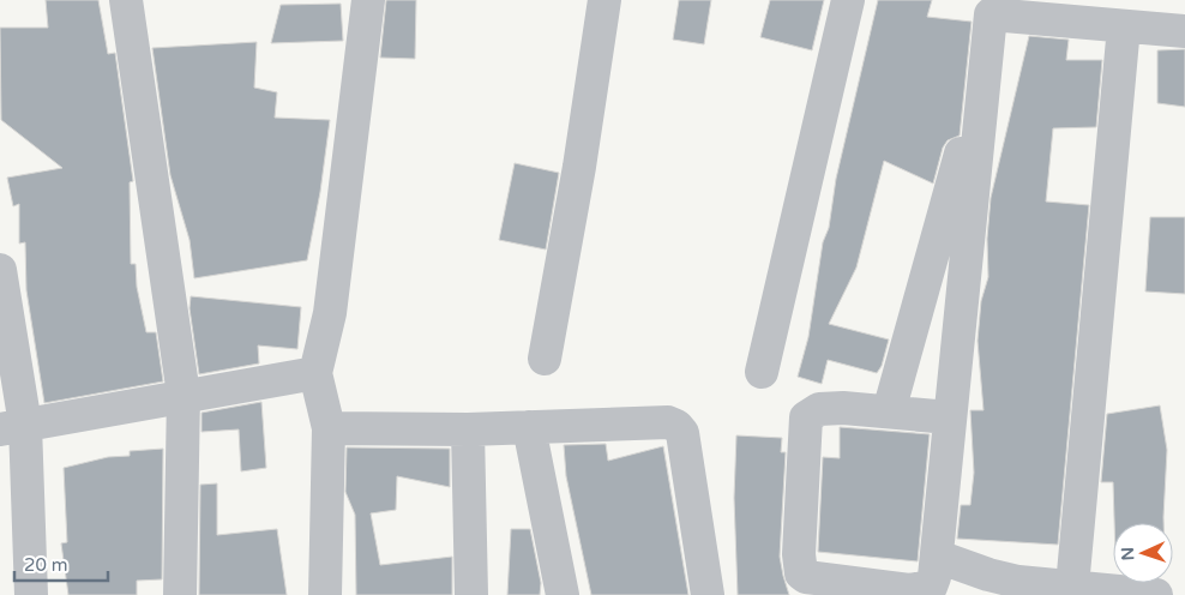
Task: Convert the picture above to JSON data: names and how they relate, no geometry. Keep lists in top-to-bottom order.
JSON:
{
  "scale_bar": "20 m",
  "north": "left"
}
